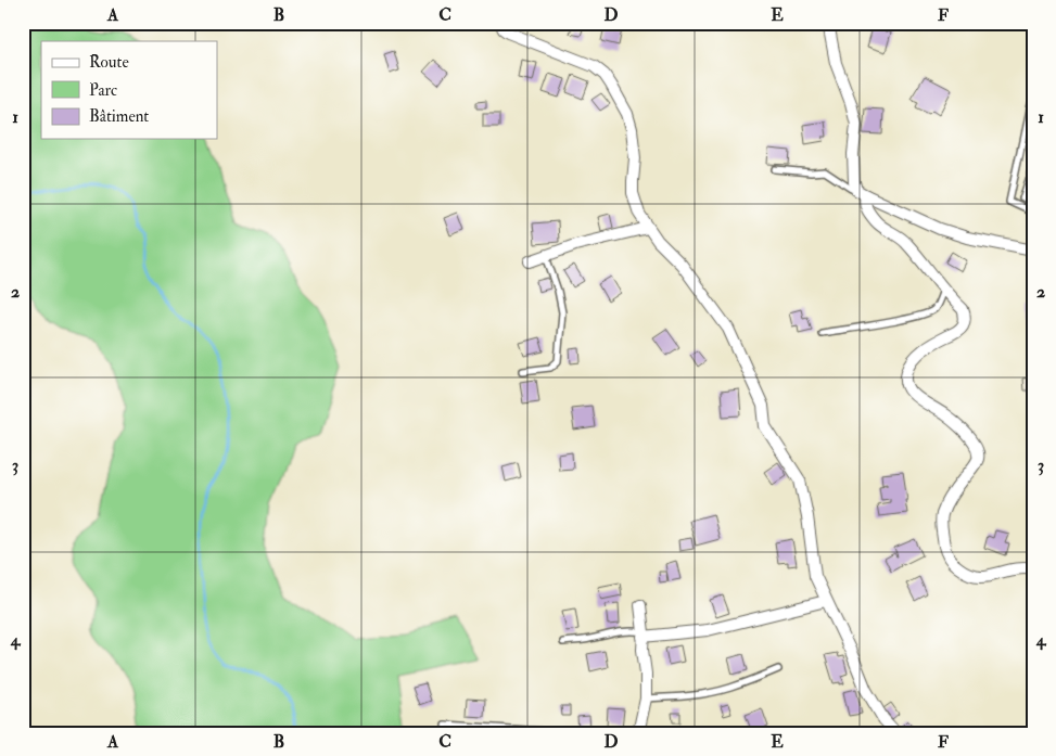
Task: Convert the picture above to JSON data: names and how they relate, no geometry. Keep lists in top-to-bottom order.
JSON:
{
  "legend": ["Route", "Parc", "Bâtiment"],
  "grid": {
    "columns": [
      "A",
      "B",
      "C",
      "D",
      "E",
      "F"
    ],
    "rows": [
      "1",
      "2",
      "3",
      "4"
    ]
  }
}
